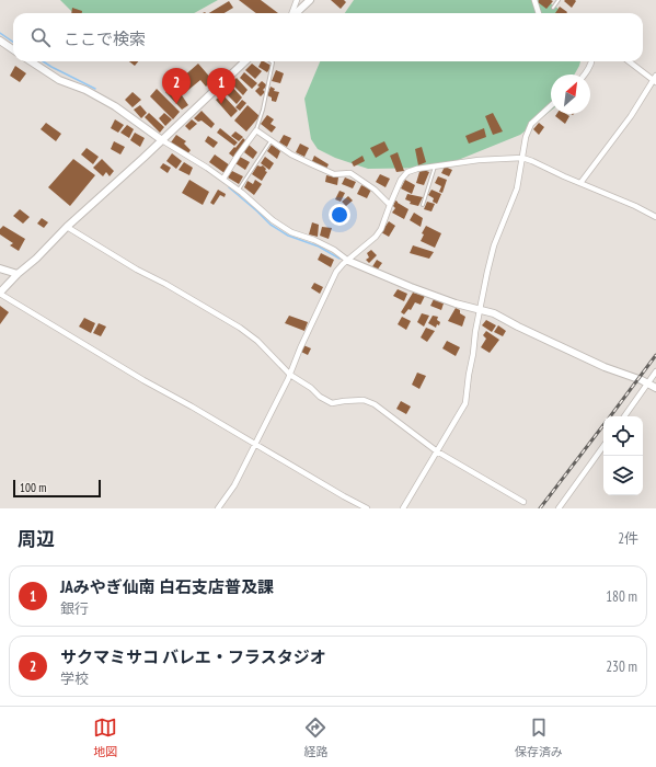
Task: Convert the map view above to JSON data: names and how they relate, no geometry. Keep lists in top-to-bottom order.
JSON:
{
  "scale_bar": "100 m",
  "north": "top right",
  "page": {
    "search": "ここで検索",
    "pins": ["1", "2"],
    "scale": "100 m",
    "heading": ["周辺", "2件"],
    "list": [
      {
        "mark": "1",
        "name": "JAみやぎ仙南 白石支店普及課",
        "note": "銀行",
        "value": "180 m"
      },
      {
        "mark": "2",
        "name": "サクマミサコ バレエ・フラスタジオ",
        "note": "学校",
        "value": "230 m"
      }
    ],
    "nav": ["地図", "経路", "保存済み"]
  }
}
